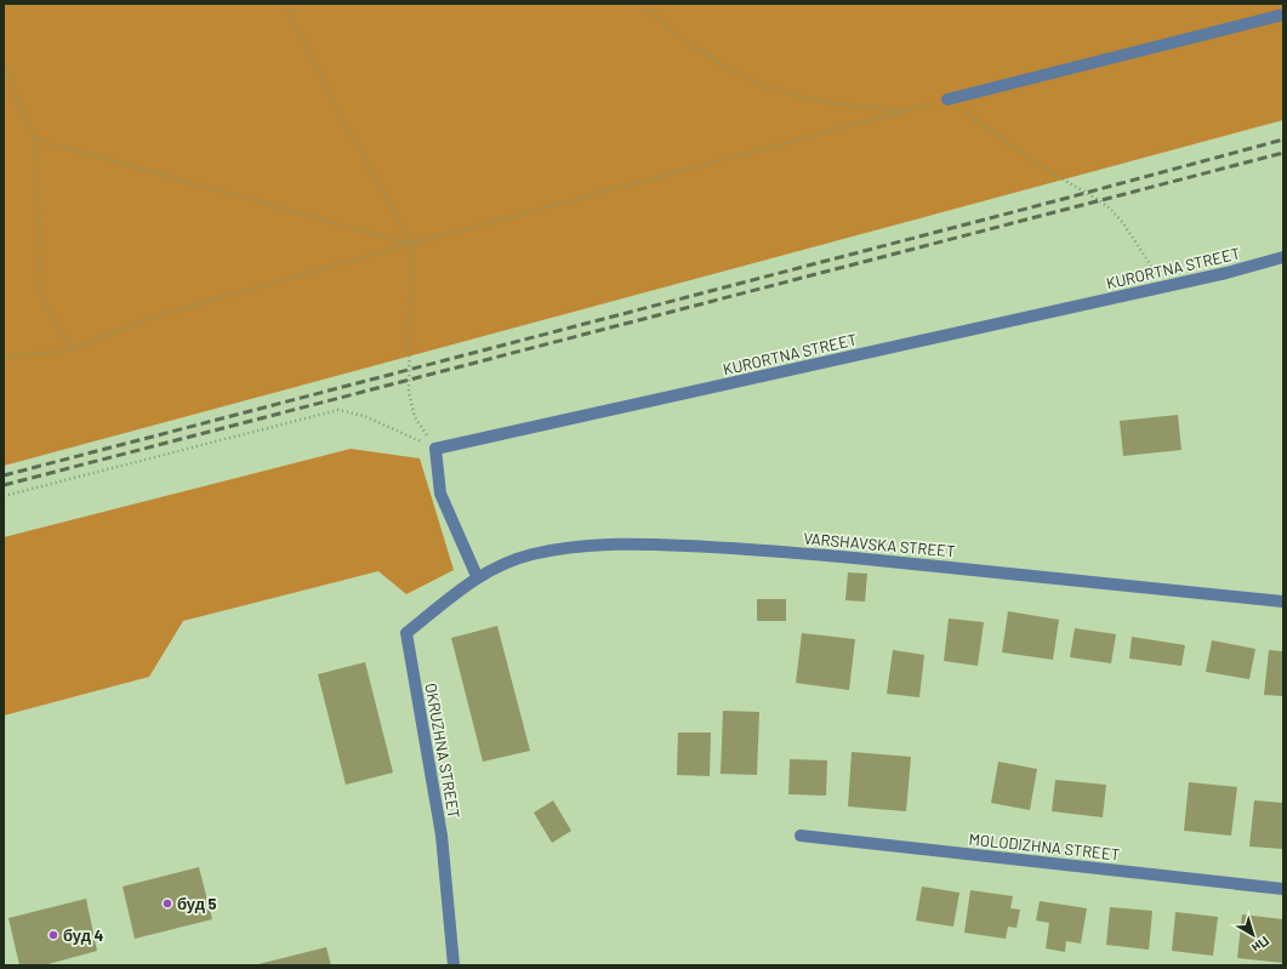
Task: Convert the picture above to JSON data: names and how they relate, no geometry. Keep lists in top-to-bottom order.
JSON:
{
  "streets": {
    "street": [
      "KURORTNA STREET",
      "VARSHAVSKA STREET",
      "OKRUZHNA STREET",
      "MOLODIZHNA STREET"
    ]
  },
  "crossings": [
    ["VARSHAVSKA STREET", "OKRUZHNA STREET"]
  ],
  "places": ["буд 5", "буд 4"],
  "north": "bottom right"
}
